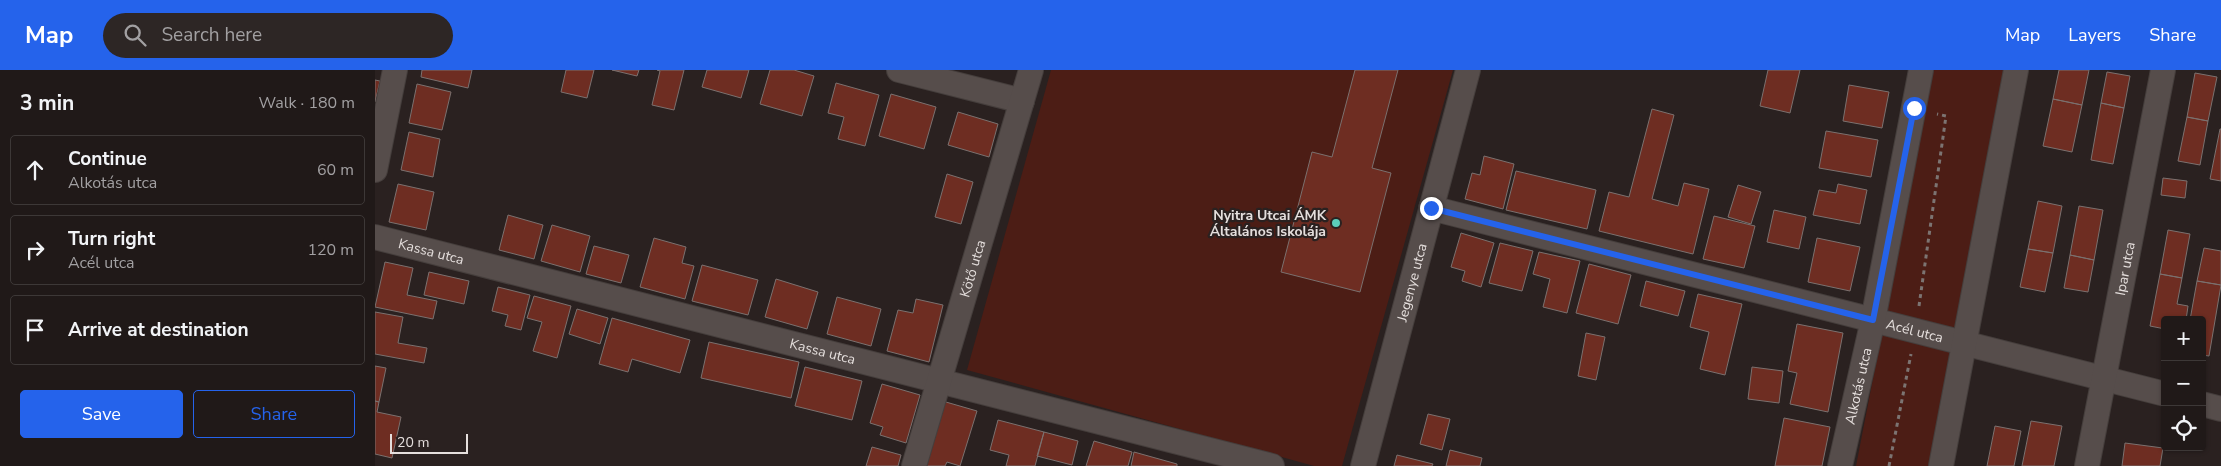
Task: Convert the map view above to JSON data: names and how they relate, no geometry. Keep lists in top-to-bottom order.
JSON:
{
  "streets": {
    "street": [
      "Kassa utca",
      "Kötő utca",
      "Ipar utca",
      "Jegenye utca",
      "Acél utca",
      "Alkotás utca"
    ]
  },
  "crossings": [
    ["Kassa utca", "Kötő utca"],
    ["Ipar utca", "Acél utca"],
    ["Jegenye utca", "Acél utca"],
    ["Acél utca", "Alkotás utca"]
  ],
  "places": ["Nyitra Utcai ÁMK Általános Iskolája"],
  "scale_bar": "20 m",
  "page": {
    "header": "Map",
    "search": "Search here",
    "nav": ["Map", "Layers", "Share"],
    "heading": ["3 min", "Walk · 180 m"],
    "list": [
      ["Continue", "Alkotás utca", "60 m"],
      ["Turn right", "Acél utca", "120 m"],
      "Arrive at destination"
    ],
    "map_buttons": ["+", "−"],
    "buttons": ["Save", "Share"],
    "scale": "20 m"
  }
}
